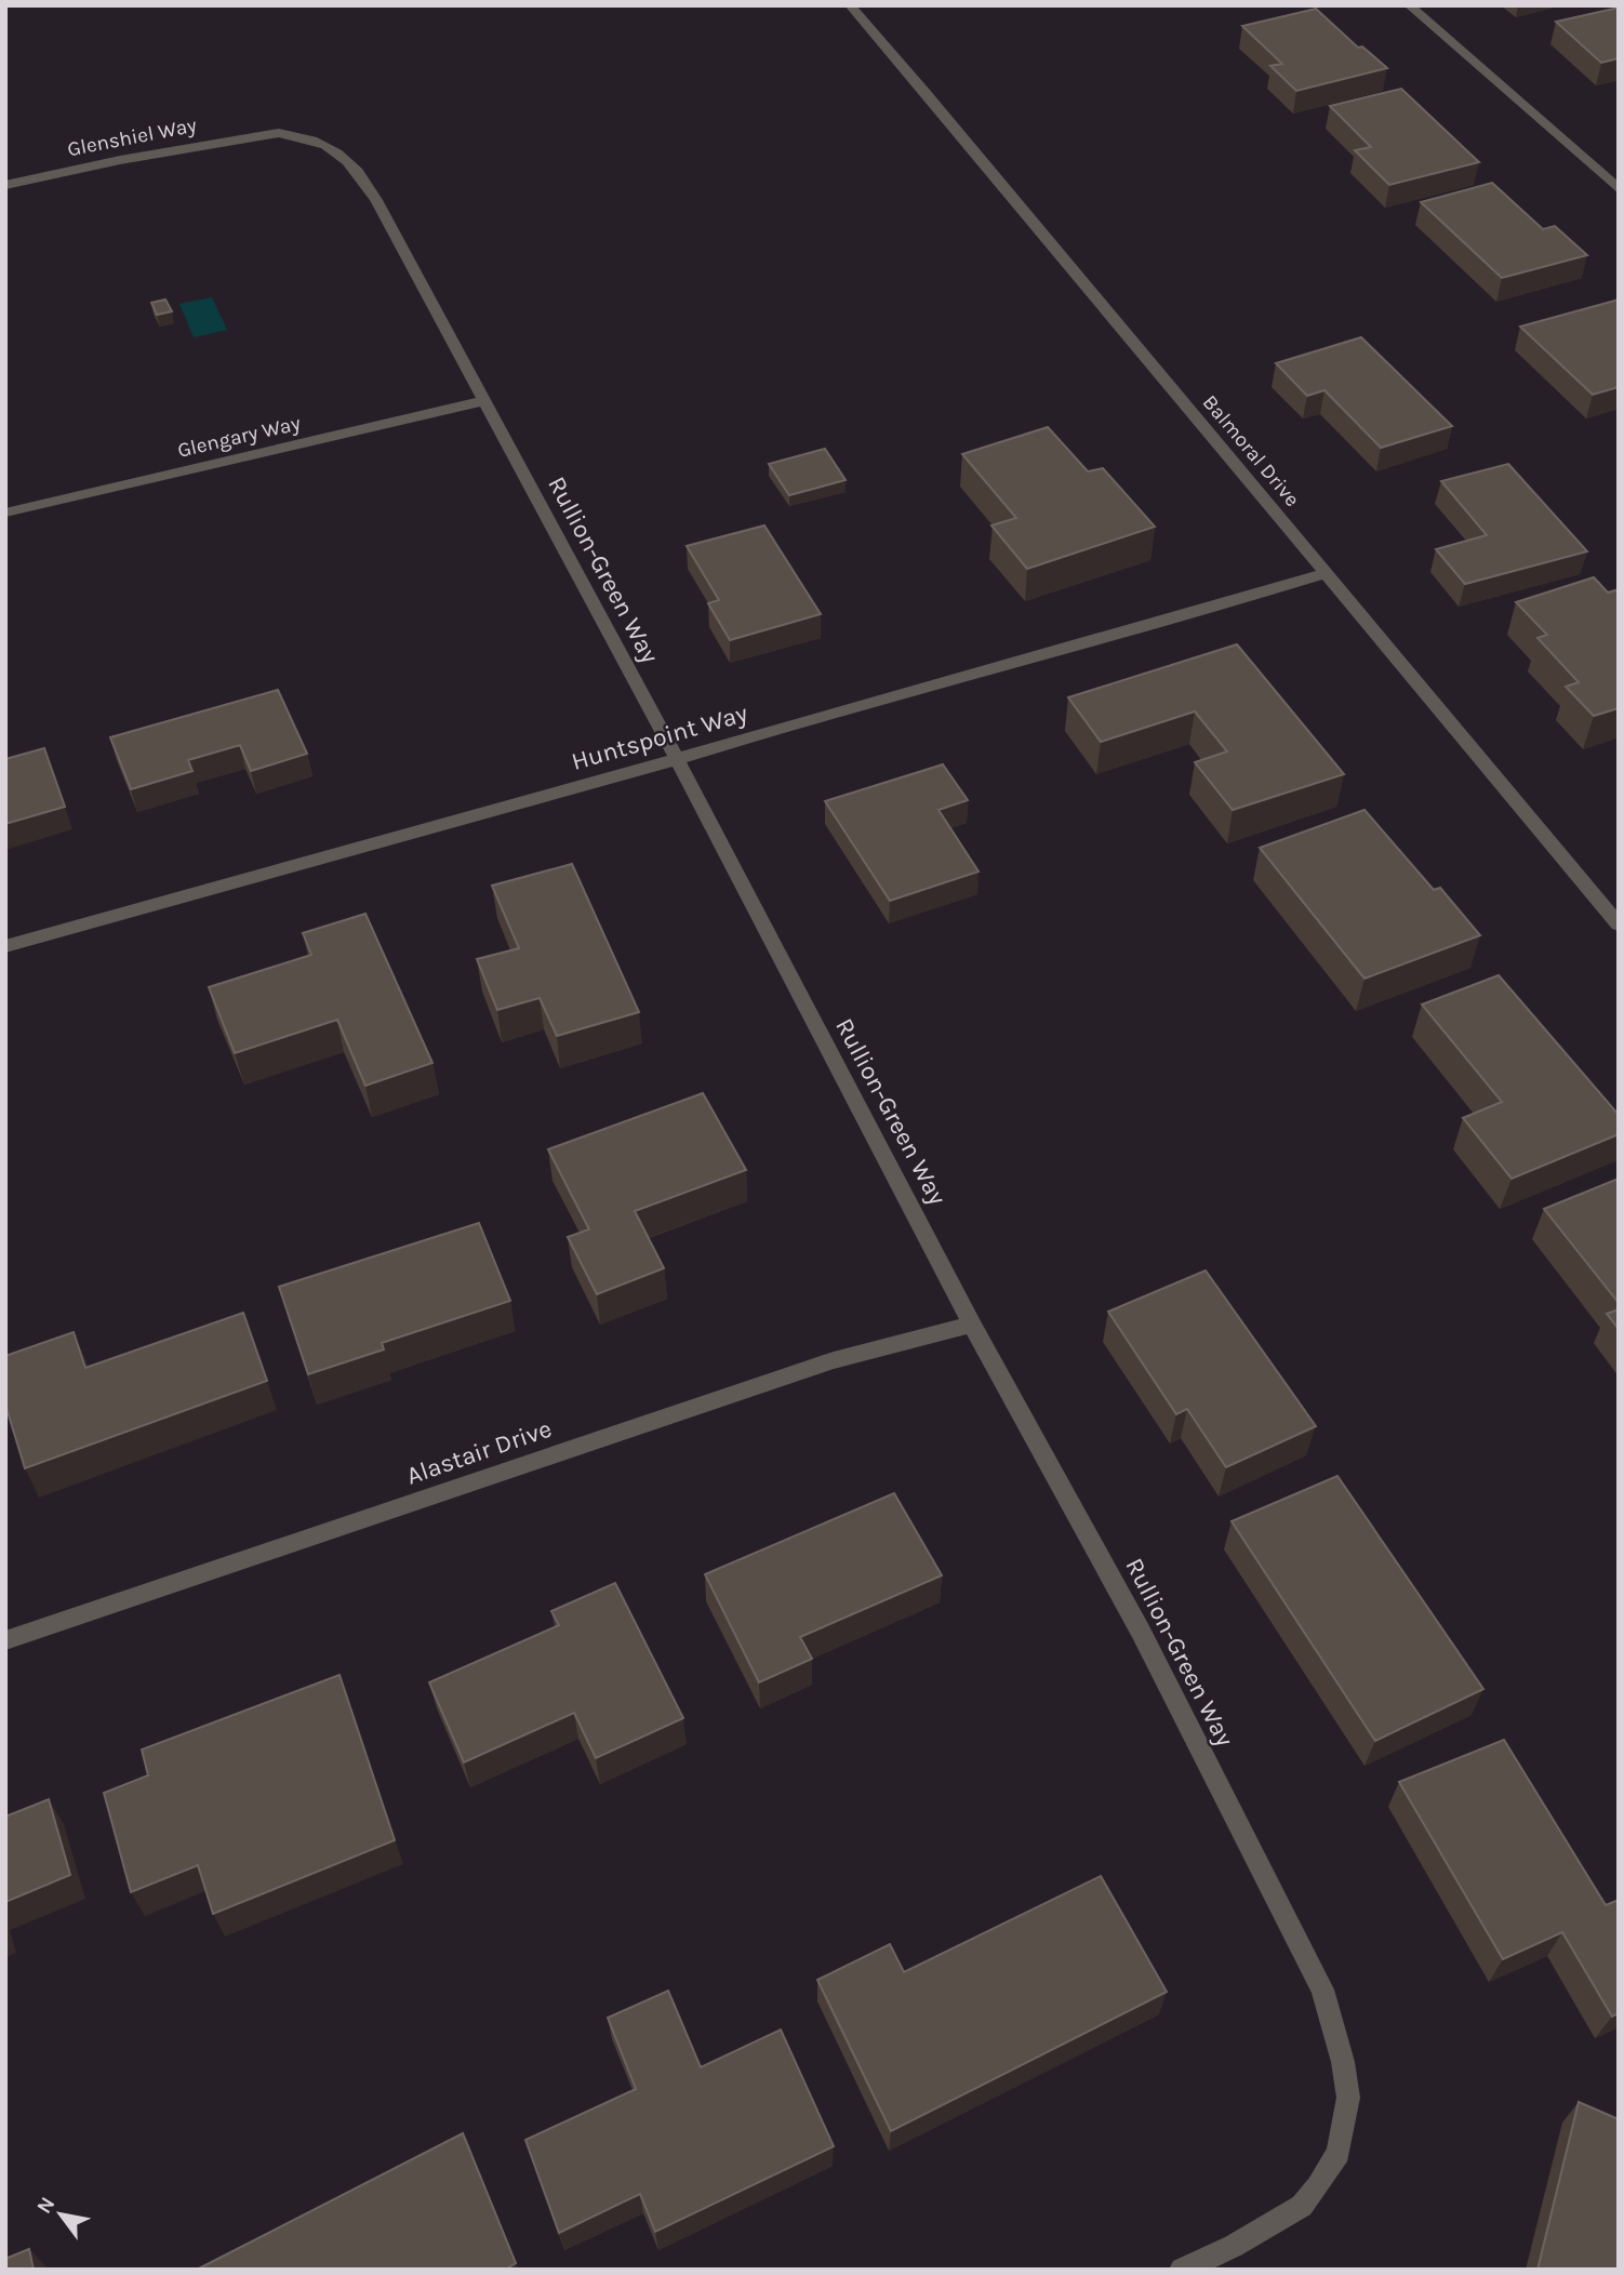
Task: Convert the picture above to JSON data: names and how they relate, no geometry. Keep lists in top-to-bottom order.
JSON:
{
  "streets": {
    "street": [
      "Glenshiel Way",
      "Glengary Way",
      "Balmoral Drive",
      "Rullion-Green Way",
      "Huntspoint Way",
      "Alastair Drive"
    ]
  },
  "crossings": [
    ["Glenshiel Way", "Rullion-Green Way"],
    ["Glengary Way", "Rullion-Green Way"],
    ["Balmoral Drive", "Huntspoint Way"],
    ["Rullion-Green Way", "Huntspoint Way"],
    ["Rullion-Green Way", "Alastair Drive"]
  ],
  "north": "top left"
}
